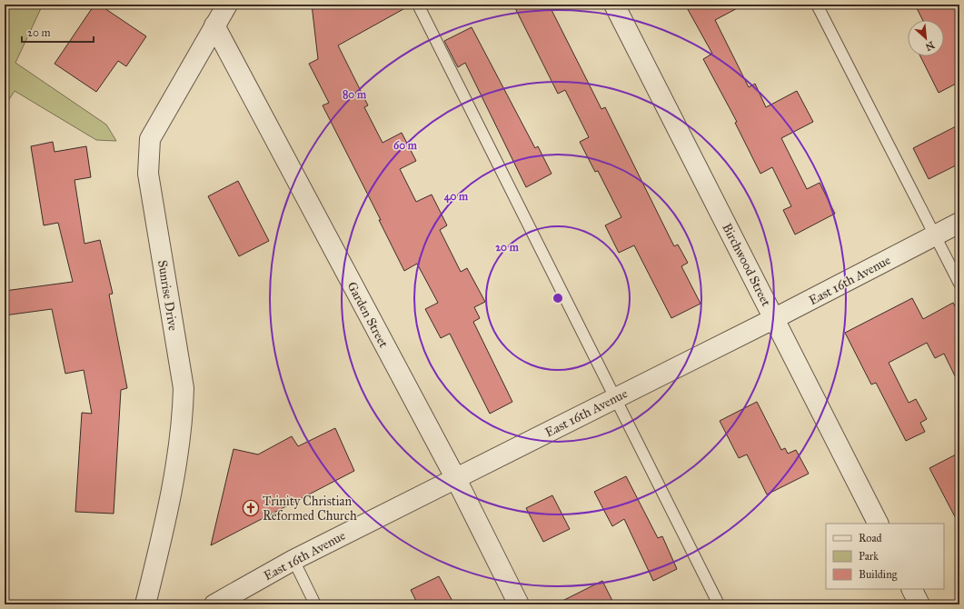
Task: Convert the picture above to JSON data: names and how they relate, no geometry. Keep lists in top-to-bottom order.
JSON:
{
  "streets": {
    "street": [
      "Birchwood Street",
      "East 16th Avenue",
      "Sunrise Drive",
      "Garden Street"
    ]
  },
  "crossings": [
    ["Birchwood Street", "East 16th Avenue"],
    ["East 16th Avenue", "Garden Street"],
    ["Sunrise Drive", "Garden Street"]
  ],
  "places": {
    "church": ["Trinity Christian Reformed Church"]
  },
  "legend": ["Road", "Park", "Building"],
  "scale_bar": "20 m",
  "north": "bottom right",
  "rings": [
    "80 m",
    "60 m",
    "40 m",
    "20 m"
  ]
}
